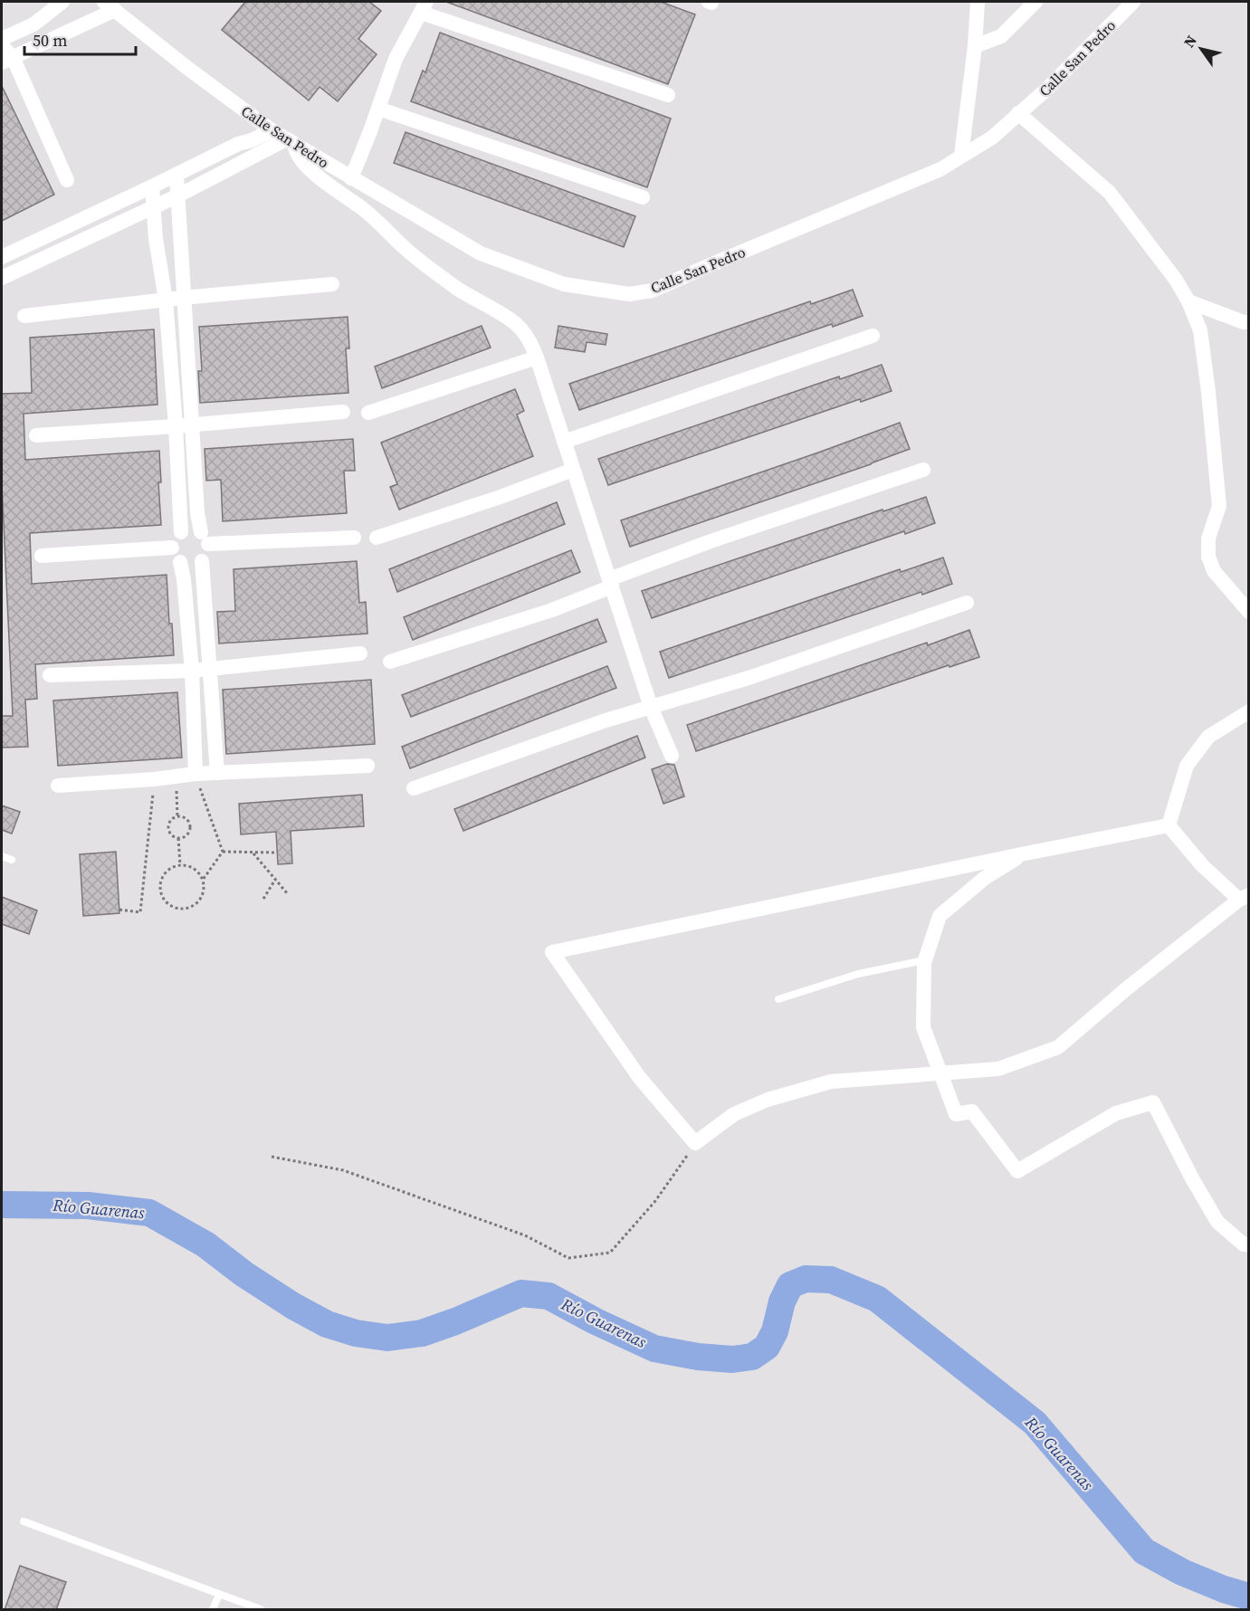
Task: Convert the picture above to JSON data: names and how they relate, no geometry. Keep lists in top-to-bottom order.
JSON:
{
  "streets": {
    "street": ["Calle San Pedro"]
  },
  "water": ["Río Guarenas"],
  "scale_bar": "50 m",
  "north": "top left"
}
